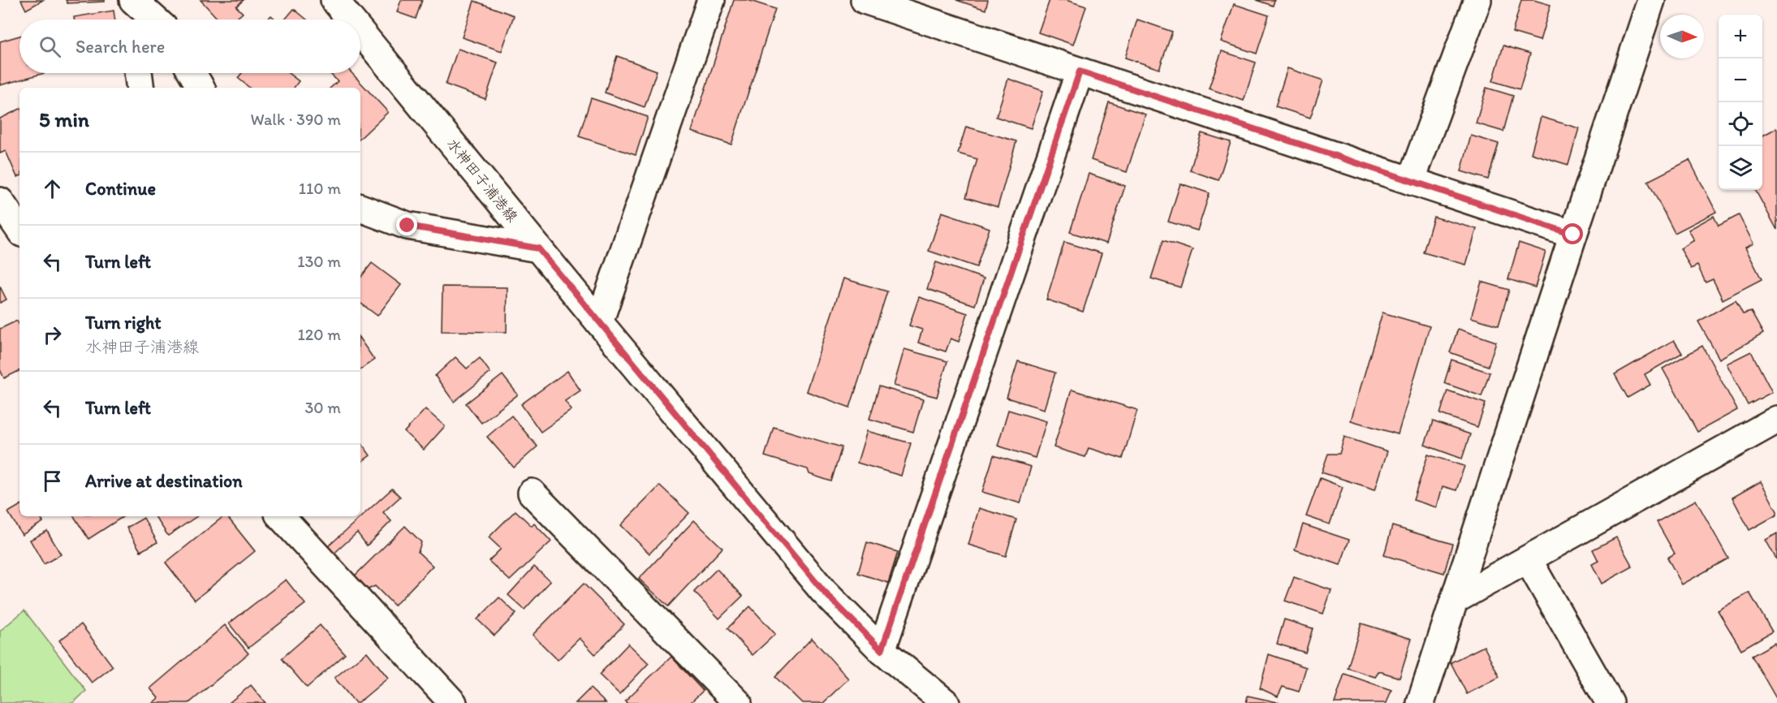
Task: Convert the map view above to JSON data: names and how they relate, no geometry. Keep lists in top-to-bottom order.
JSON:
{
  "streets": {
    "street": ["水神田子浦港線"]
  },
  "north": "right",
  "page": {
    "map_buttons": ["+", "−"],
    "search": "Search here",
    "heading": ["5 min", "Walk · 390 m"],
    "list": [
      ["Continue", "110 m"],
      ["Turn left", "130 m"],
      ["Turn right", "水神田子浦港線", "120 m"],
      ["Turn left", "30 m"],
      "Arrive at destination"
    ]
  }
}
